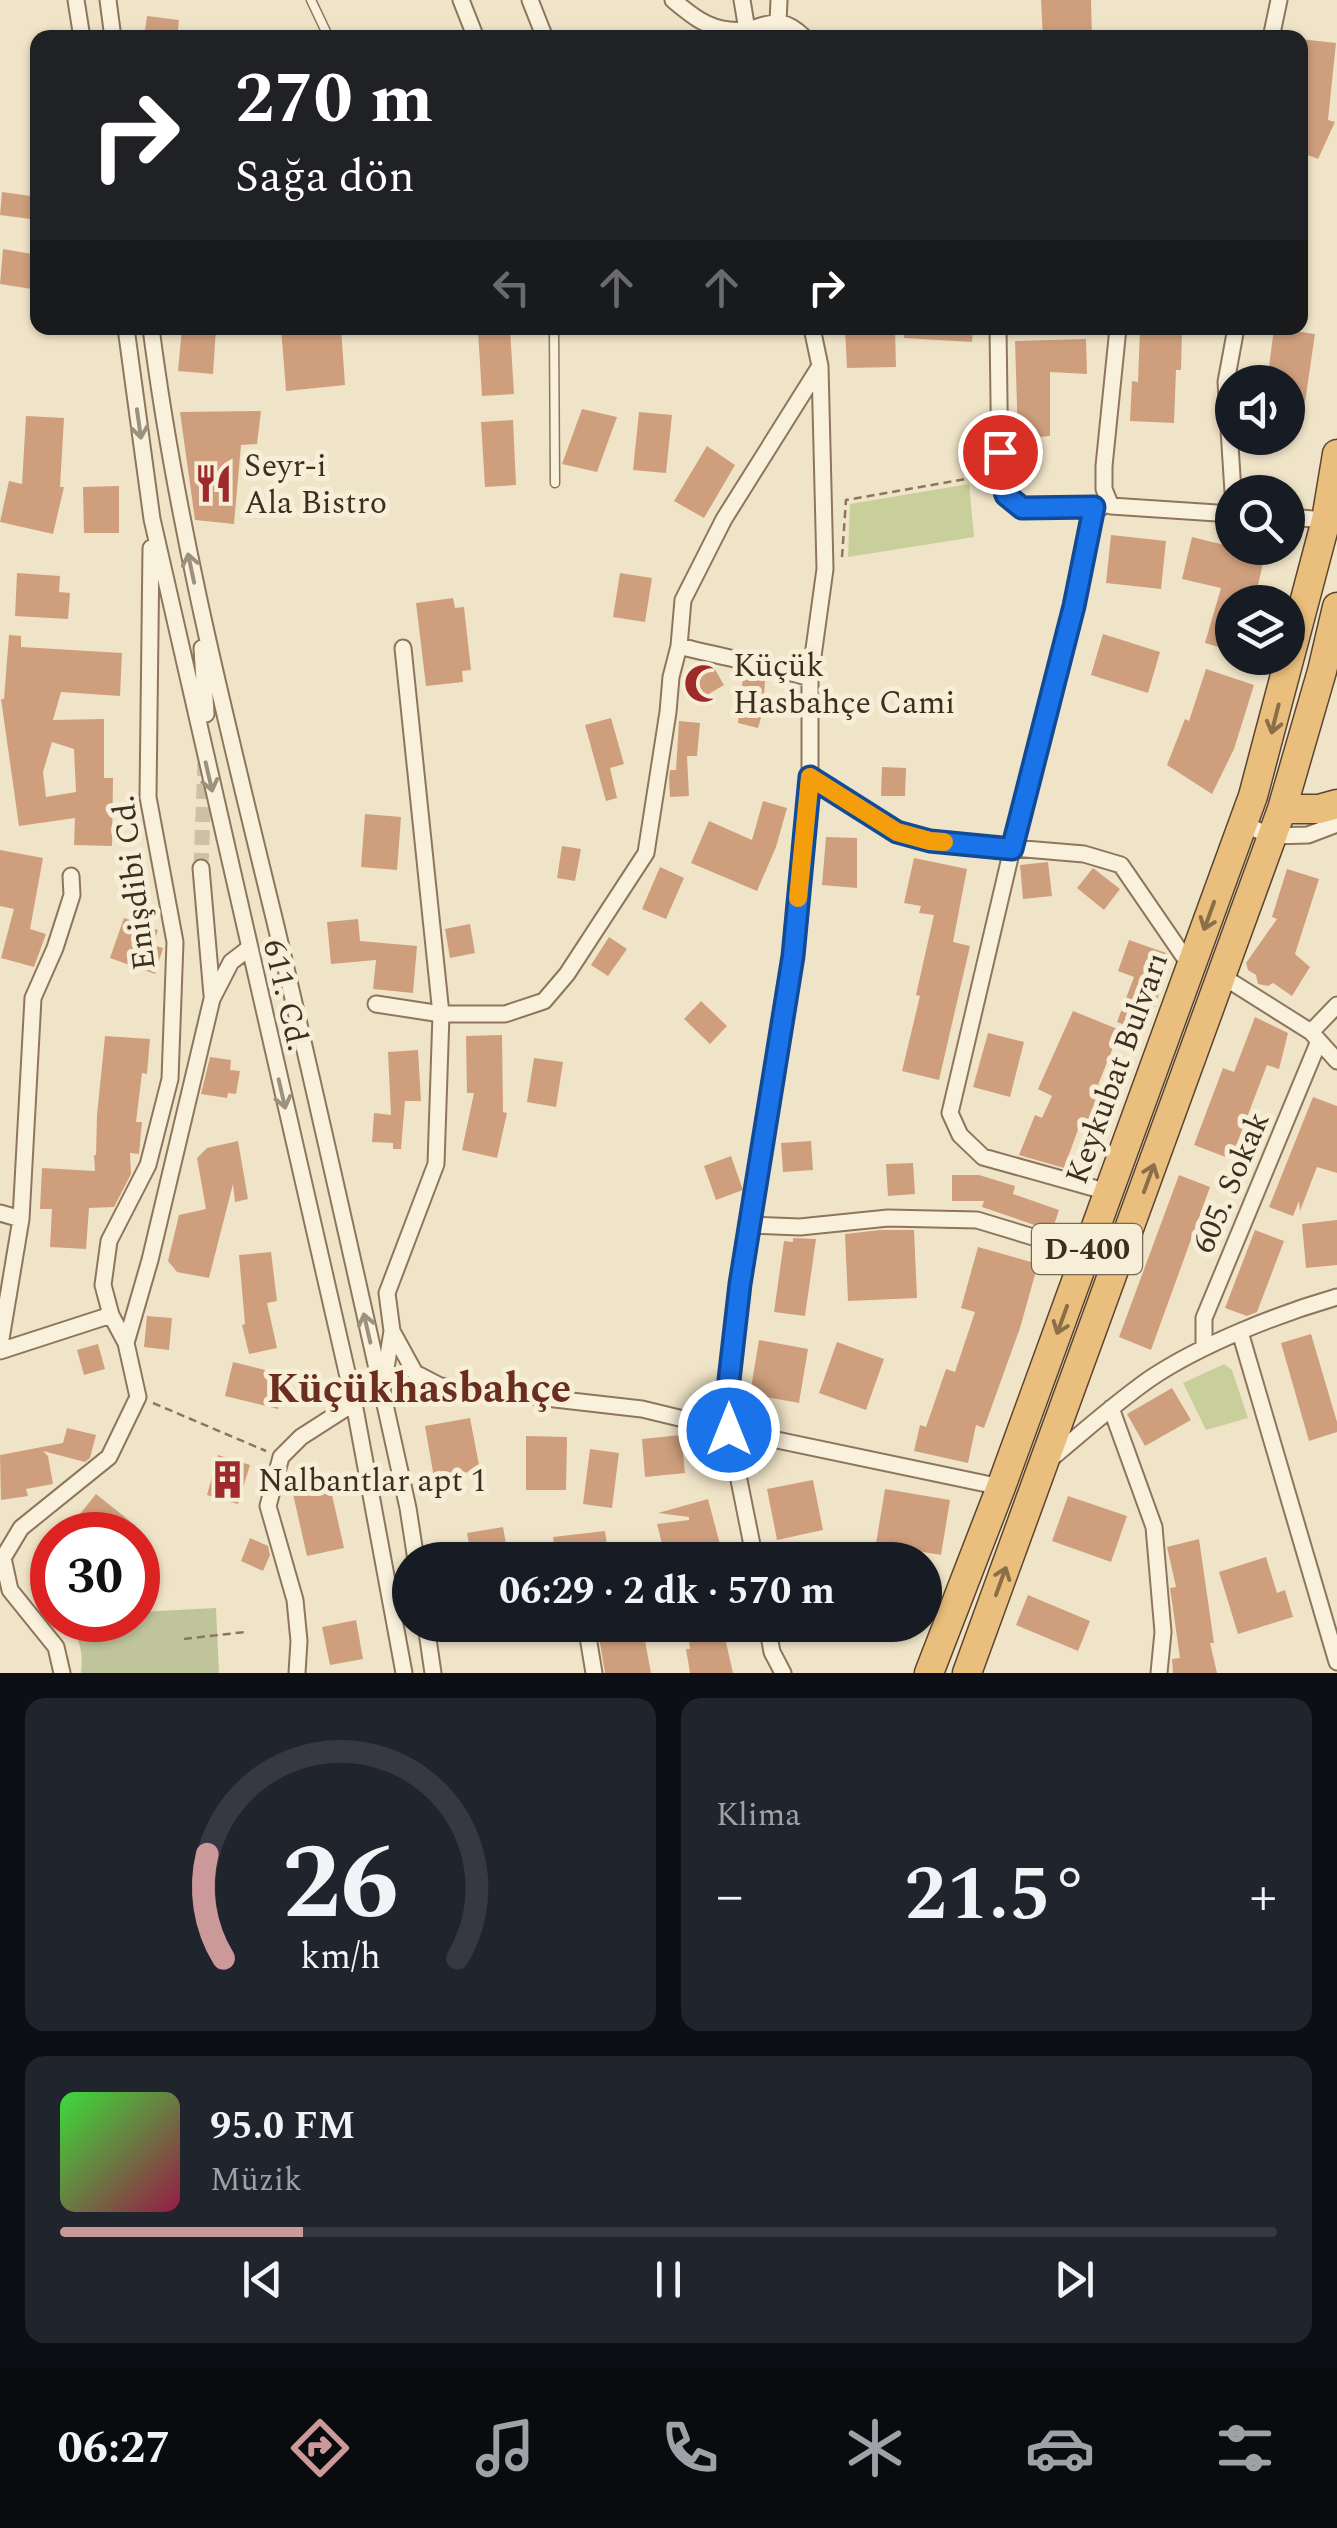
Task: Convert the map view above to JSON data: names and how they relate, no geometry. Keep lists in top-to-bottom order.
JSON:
{
  "streets": {
    "highway": ["Keykubat Bulvarı", "D-400"],
    "street": ["Enişdibi Cd.", "611. Cd.", "605. Sokak"]
  },
  "crossings": [
    ["Enişdibi Cd.", "611. Cd."],
    ["Keykubat Bulvarı", "D-400"]
  ],
  "districts": ["Küçükhasbahçe"],
  "places": {
    "restaurant": ["Seyr-i Ala Bistro"],
    "mosque": ["Küçük Hasbahçe Cami"],
    "building": ["Nalbantlar apt 1"]
  },
  "page": {
    "turn": ["270 m", "Sağa dön"],
    "limit": "30",
    "trip": "06:29 · 2 dk · 570 m",
    "tile": "Klima",
    "heat": ["−", "21.5°", "+"],
    "song": ["95.0 FM", "Müzik"],
    "tabs": "06:27",
    "gauge": ["26", "km/h"]
  }
}
